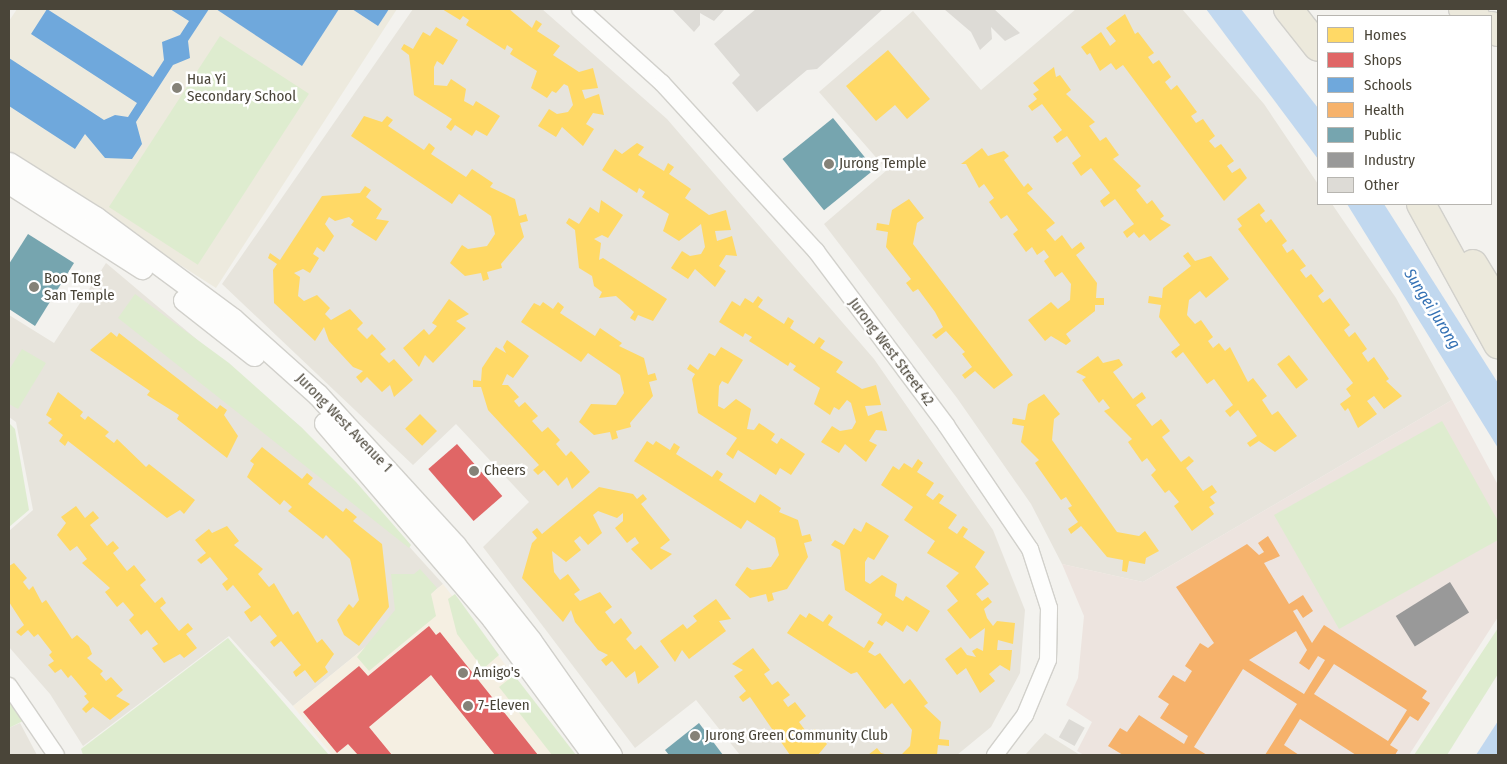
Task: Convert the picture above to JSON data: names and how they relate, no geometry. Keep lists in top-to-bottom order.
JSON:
{
  "streets": {
    "street": ["Jurong West Street 42", "Jurong West Avenue 1"]
  },
  "water": ["Sungei Jurong"],
  "places": [
    "Hua Yi Secondary School",
    "Jurong Temple",
    "Boo Tong San Temple",
    "Cheers",
    "Amigo's",
    "7-Eleven",
    "Jurong Green Community Club"
  ],
  "legend": [
    "Homes",
    "Shops",
    "Schools",
    "Health",
    "Public",
    "Industry",
    "Other"
  ]
}
